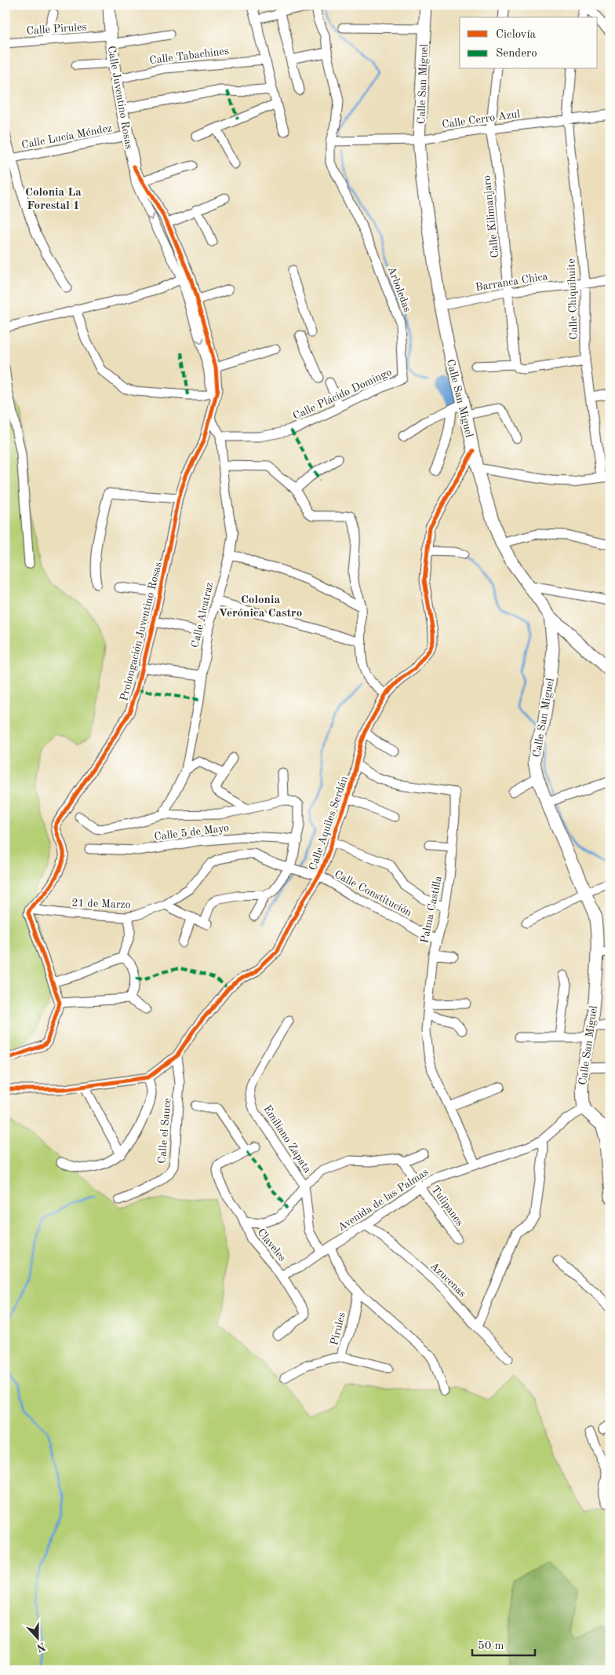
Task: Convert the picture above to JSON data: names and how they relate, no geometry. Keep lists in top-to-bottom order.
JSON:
{
  "streets": {
    "street": [
      "Calle Pirules",
      "Calle Tabachines",
      "Calle San Miguel",
      "Calle Juventino Rosas",
      "Calle Cerro Azul",
      "Calle Lucía Méndez",
      "Calle Kilimanjaro",
      "Barranca Chica",
      "Arboledas",
      "Calle Chiquihuite",
      "Calle Plácido Domingo",
      "Calle Alcatraz",
      "Prolongación Juventino Rosas",
      "Calle Aquiles Serdán",
      "Calle 5 de Mayo",
      "Calle Constitución",
      "21 de Marzo",
      "Palma Castilla",
      "Calle el Sauce",
      "Emiliano Zapata",
      "Avenida de las Palmas",
      "Tulipanes",
      "Claveles",
      "Azucenas",
      "Pirules"
    ]
  },
  "crossings": [
    ["Calle Pirules", "Calle Juventino Rosas"],
    ["Calle Tabachines", "Calle Juventino Rosas"],
    ["Calle San Miguel", "Calle Cerro Azul"],
    ["Calle San Miguel", "Barranca Chica"],
    ["Calle San Miguel", "Calle Aquiles Serdán"],
    ["Calle San Miguel", "Avenida de las Palmas"],
    ["Calle Juventino Rosas", "Calle Lucía Méndez"],
    ["Calle Juventino Rosas", "Prolongación Juventino Rosas"],
    ["Calle Cerro Azul", "Calle Kilimanjaro"],
    ["Calle Cerro Azul", "Arboledas"],
    ["Calle Cerro Azul", "Calle Chiquihuite"],
    ["Calle Kilimanjaro", "Barranca Chica"],
    ["Barranca Chica", "Calle Chiquihuite"],
    ["Arboledas", "Calle Plácido Domingo"],
    ["Calle Plácido Domingo", "Calle Alcatraz"],
    ["Calle Alcatraz", "Prolongación Juventino Rosas"],
    ["Prolongación Juventino Rosas", "21 de Marzo"],
    ["Calle Aquiles Serdán", "Calle Constitución"],
    ["Calle Aquiles Serdán", "Palma Castilla"],
    ["Calle Aquiles Serdán", "Calle el Sauce"],
    ["Calle Constitución", "21 de Marzo"],
    ["Calle Constitución", "Palma Castilla"],
    ["Palma Castilla", "Avenida de las Palmas"],
    ["Emiliano Zapata", "Avenida de las Palmas"],
    ["Avenida de las Palmas", "Tulipanes"],
    ["Avenida de las Palmas", "Claveles"],
    ["Avenida de las Palmas", "Azucenas"]
  ],
  "districts": ["Colonia La Forestal 1", "Colonia Verónica Castro"],
  "legend": ["Ciclovía", "Sendero"],
  "scale_bar": "50 m",
  "north": "bottom"
}
